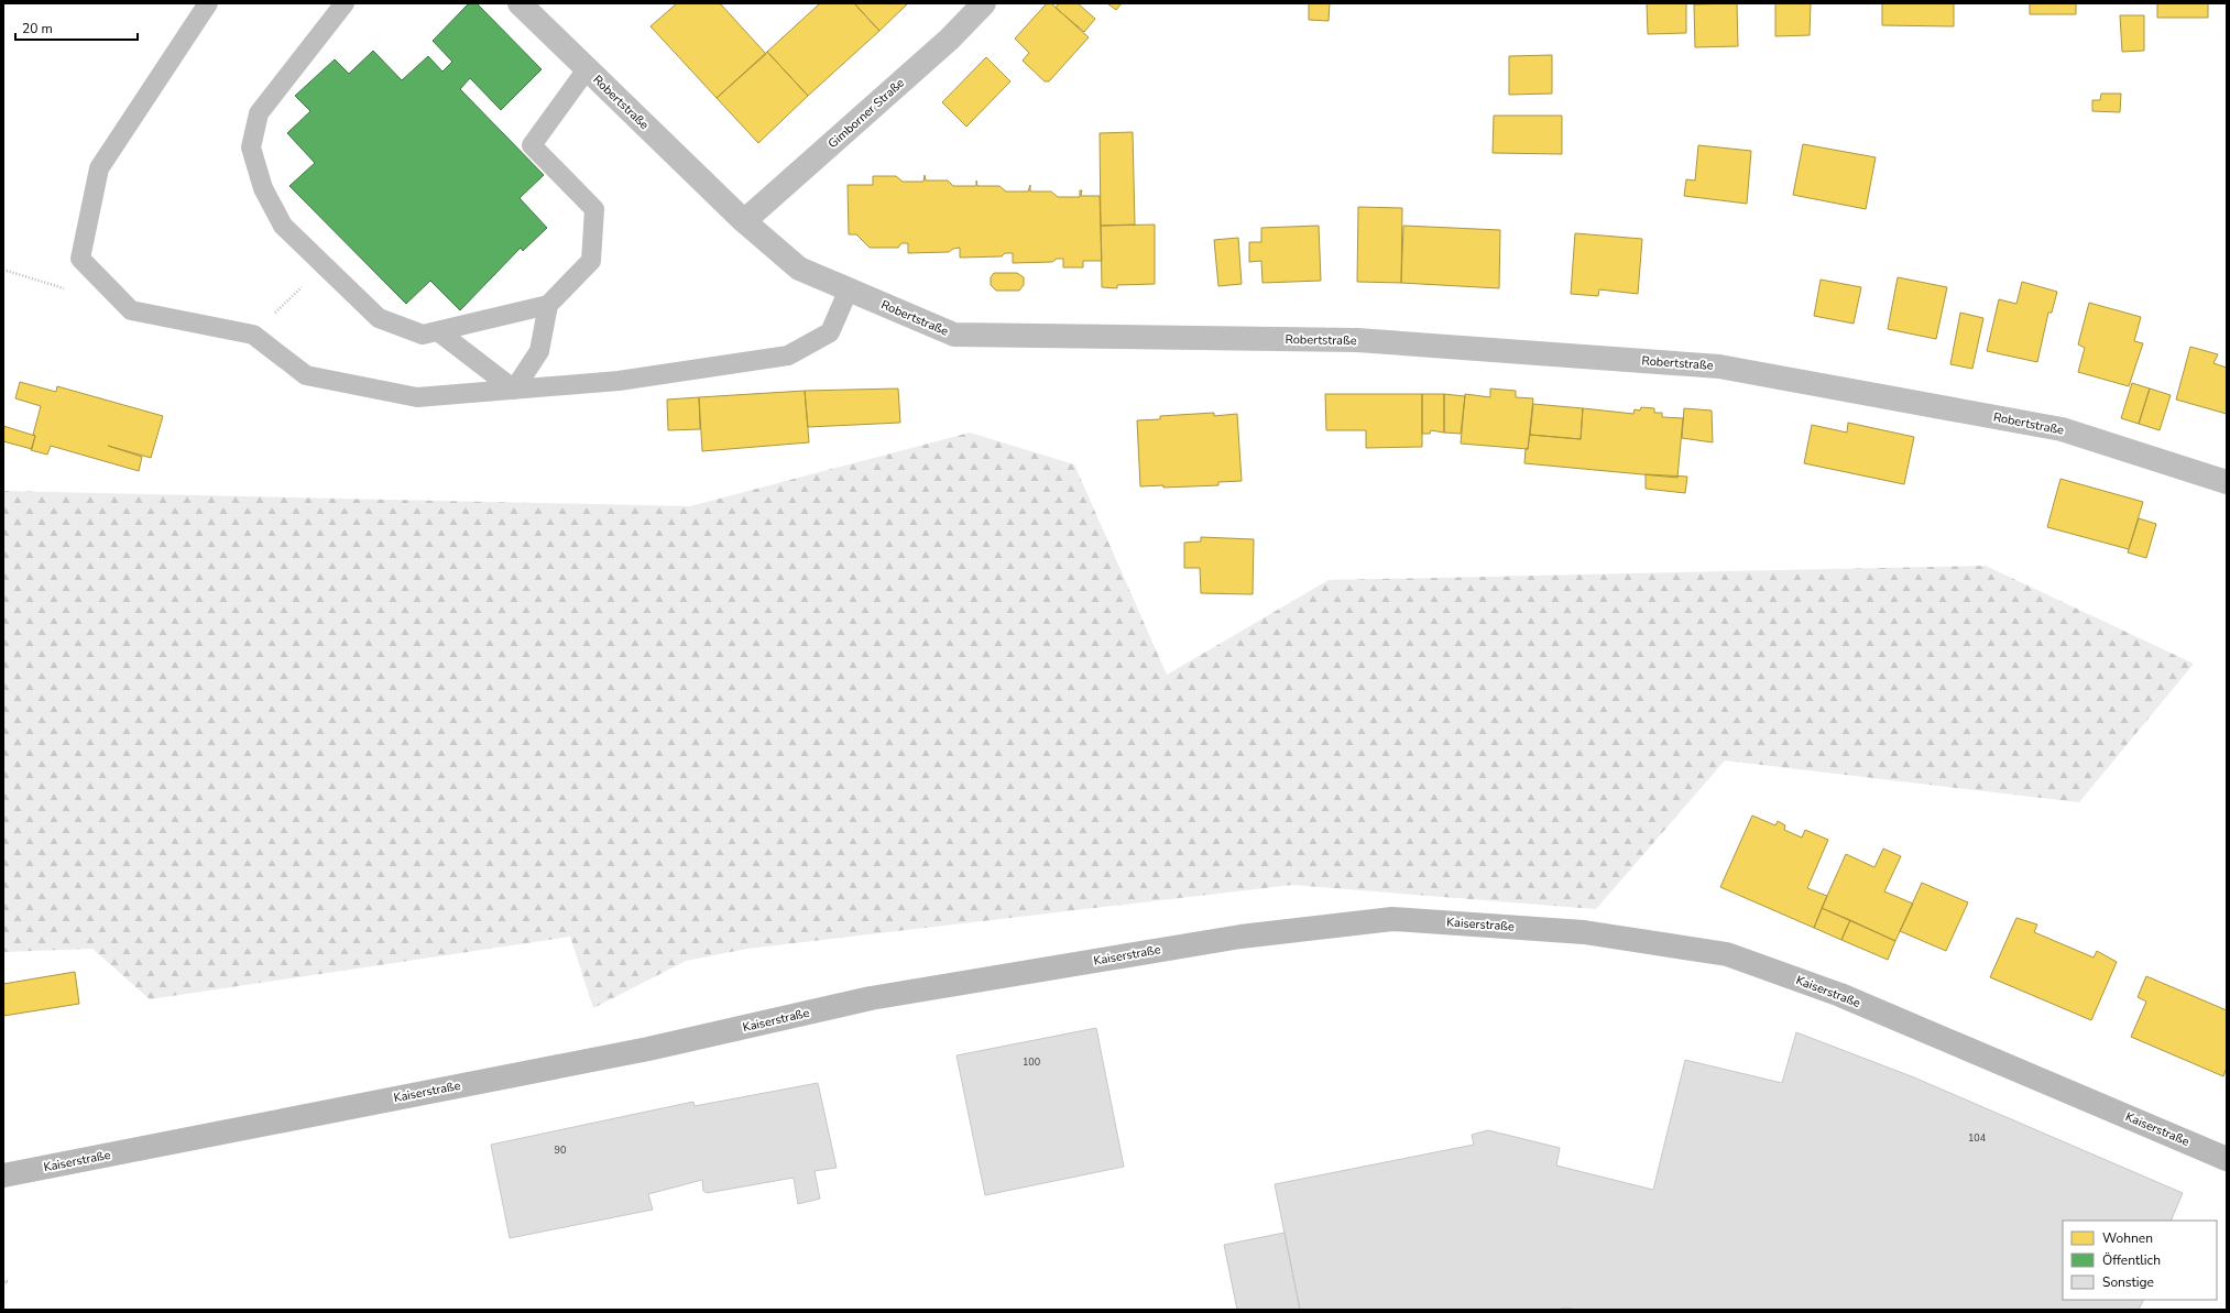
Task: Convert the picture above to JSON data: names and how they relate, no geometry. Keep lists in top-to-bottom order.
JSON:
{
  "streets": {
    "street": ["Robertstraße", "Gimborner Straße", "Kaiserstraße"]
  },
  "crossings": [
    ["Robertstraße", "Gimborner Straße"]
  ],
  "house_numbers": ["100", "104", "90"],
  "legend": ["Wohnen", "Öffentlich", "Sonstige"],
  "scale_bar": "20 m"
}
